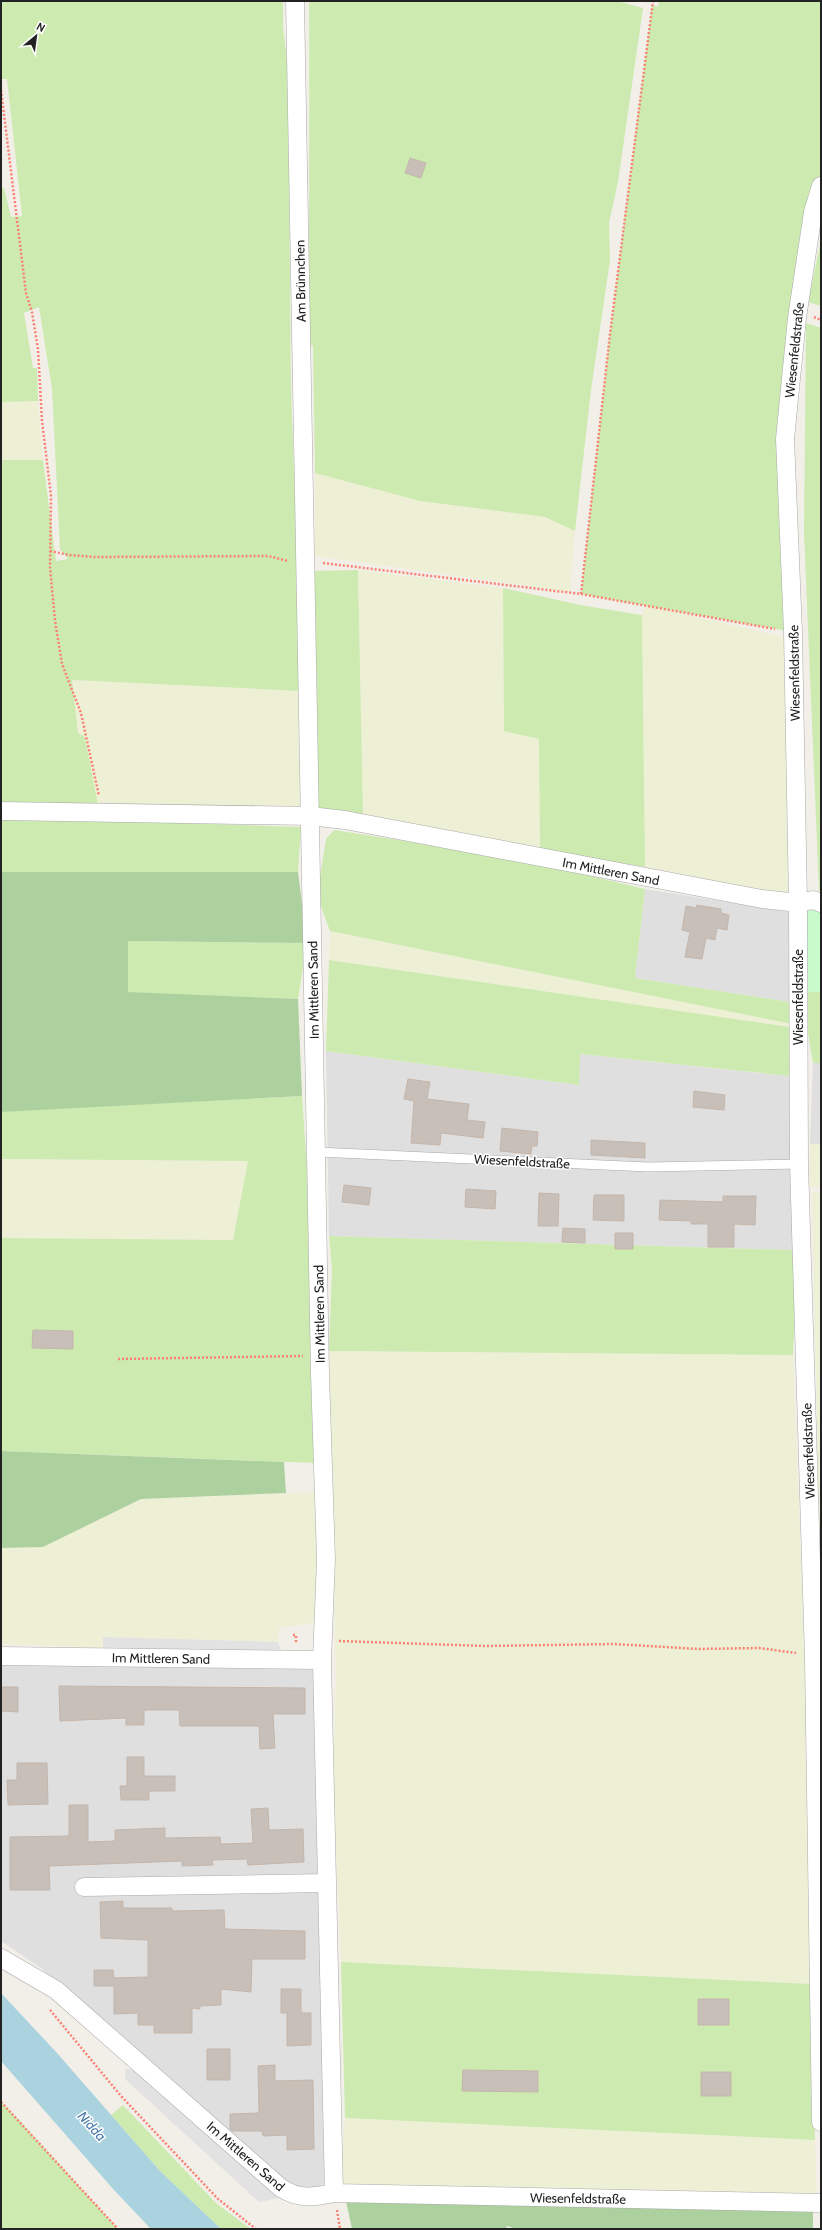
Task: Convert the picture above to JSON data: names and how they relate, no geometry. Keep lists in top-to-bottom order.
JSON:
{
  "streets": {
    "street": ["Am Brünnchen", "Wiesenfeldstraße", "Im Mittleren Sand"]
  },
  "crossings": [
    ["Am Brünnchen", "Im Mittleren Sand"],
    ["Wiesenfeldstraße", "Im Mittleren Sand"]
  ],
  "water": ["Nidda"],
  "north": "top right"
}
